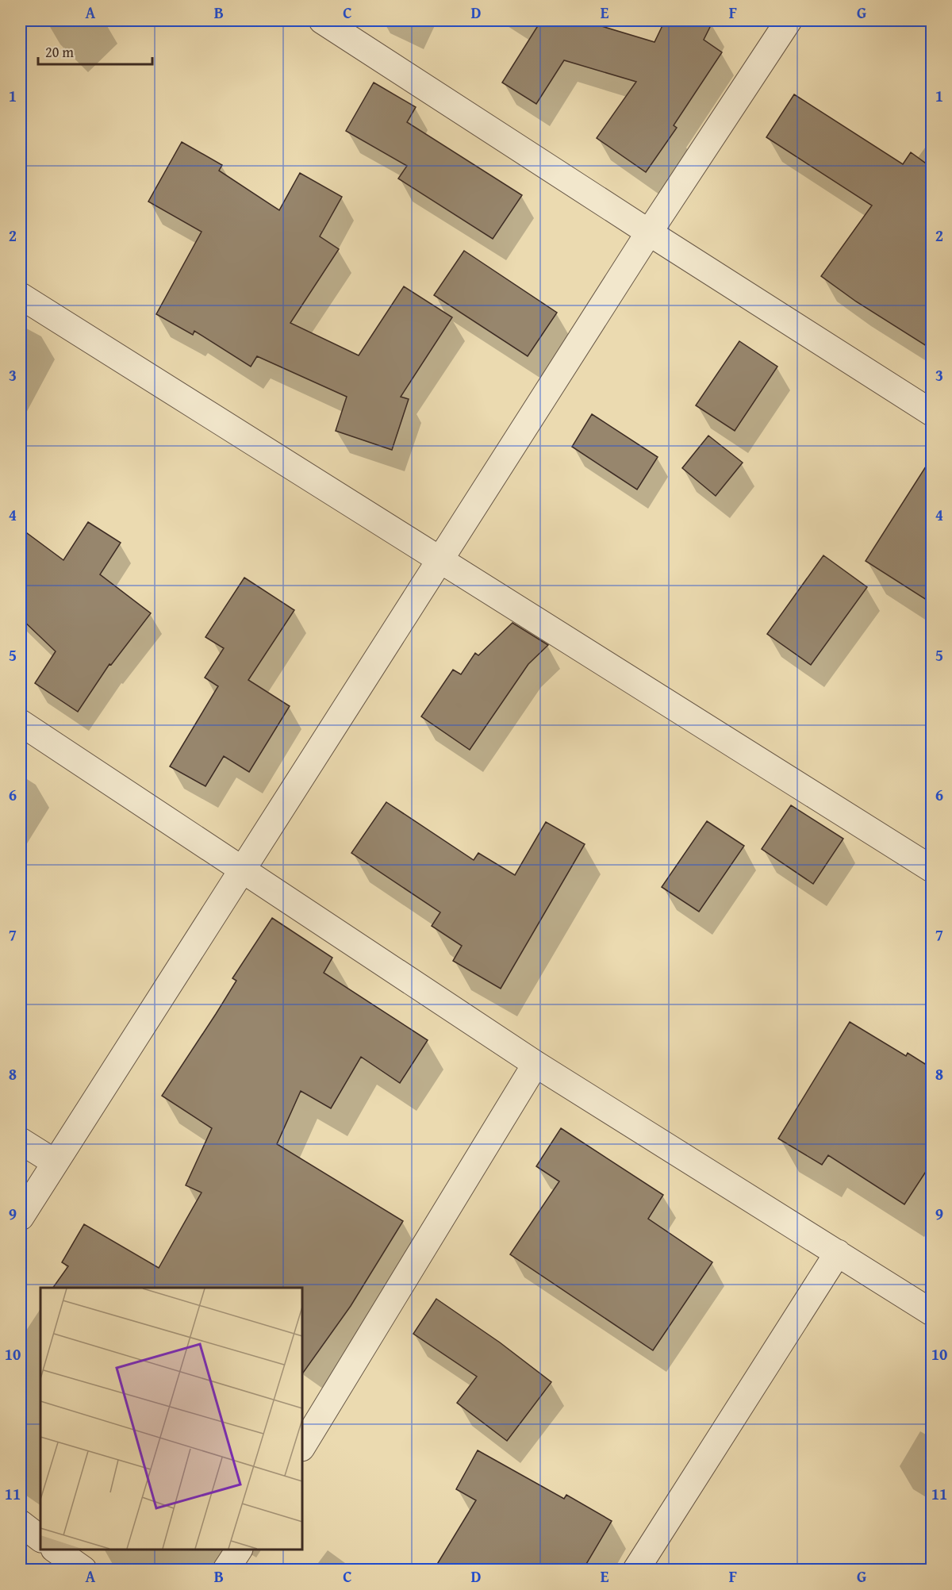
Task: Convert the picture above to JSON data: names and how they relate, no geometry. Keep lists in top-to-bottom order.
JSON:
{
  "scale_bar": "20 m",
  "grid": {
    "columns": [
      "A",
      "B",
      "C",
      "D",
      "E",
      "F",
      "G"
    ],
    "rows": [
      "1",
      "2",
      "3",
      "4",
      "5",
      "6",
      "7",
      "8",
      "9",
      "10",
      "11"
    ]
  }
}
